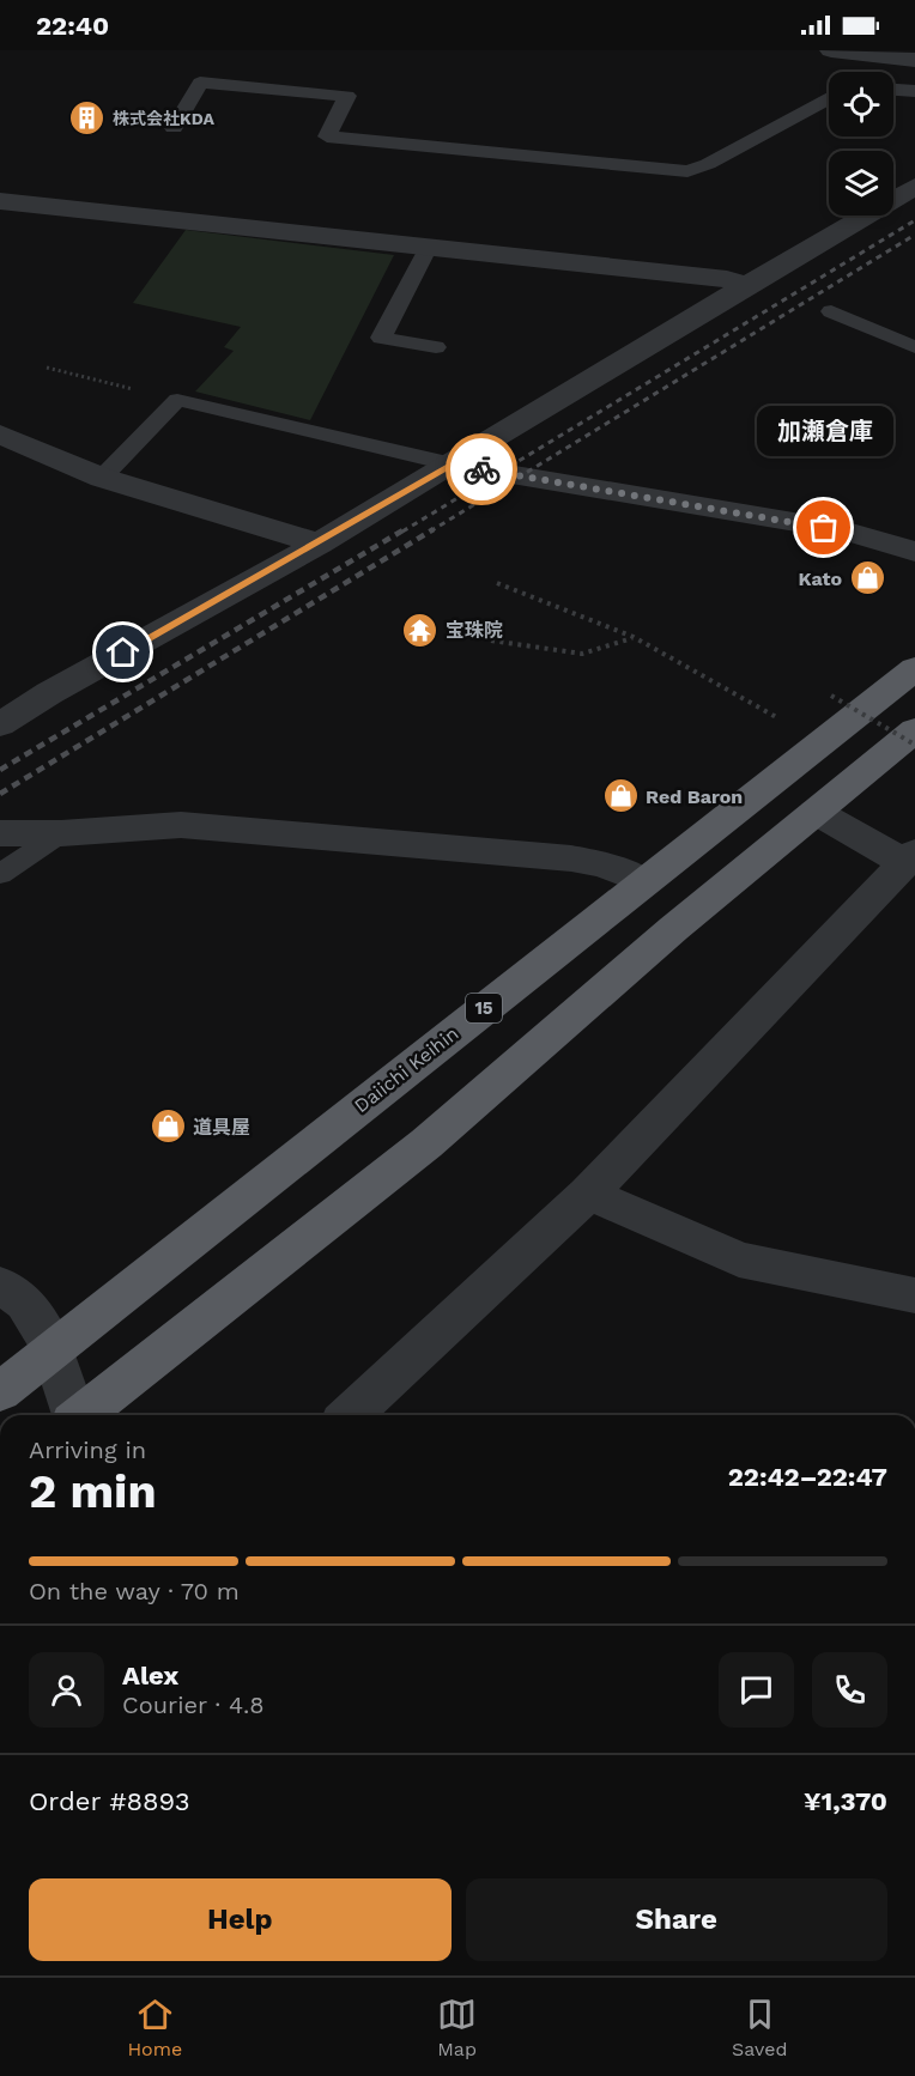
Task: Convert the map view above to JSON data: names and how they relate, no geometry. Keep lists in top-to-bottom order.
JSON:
{
  "streets": {
    "highway": ["15", "Daiichi Keihin"]
  },
  "places": {
    "building": ["株式会社KDA"],
    "other": ["加瀬倉庫"],
    "shop": ["Kato", "Red Baron", "道具屋"],
    "temple": ["宝珠院"]
  },
  "page": {
    "status": "22:40",
    "bubble": "加瀬倉庫",
    "heading": ["2 min", "Arriving in", "22:42–22:47"],
    "panel": [
      "Alex",
      "Courier · 4.8",
      "Order #8893",
      "¥1,370"
    ],
    "bar": "On the way · 70 m",
    "buttons": ["Help", "Share"],
    "tabs": ["Home", "Map", "Saved"]
  }
}
